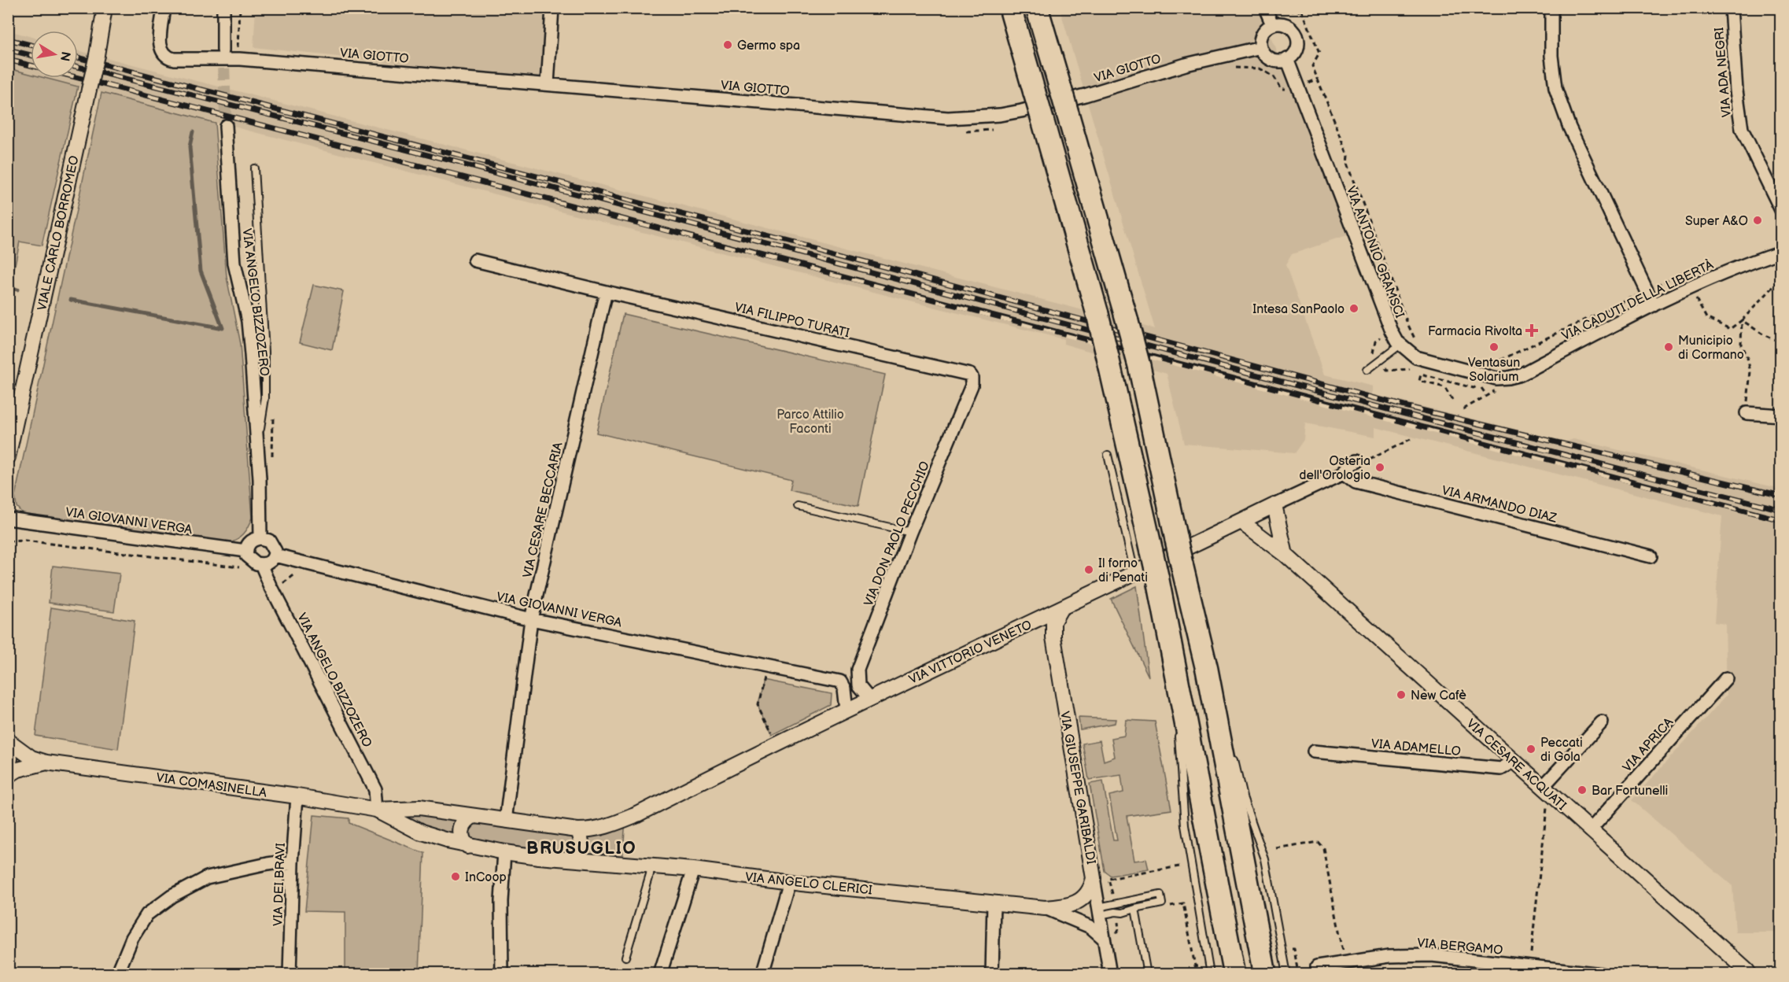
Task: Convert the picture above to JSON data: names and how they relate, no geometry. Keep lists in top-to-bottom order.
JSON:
{
  "streets": {
    "street": [
      "VIA GIOTTO",
      "VIA ADA NEGRI",
      "VIALE CARLO BORROMEO",
      "VIA ANTONIO GRAMSCI",
      "VIA CADUTI DELLA LIBERTÀ",
      "VIA ANGELO BIZZOZERO",
      "VIA FILIPPO TURATI",
      "VIA ARMANDO DIAZ",
      "VIA CESARE BECCARIA",
      "VIA GIOVANNI VERGA",
      "VIA DON PAOLO PECCHIO",
      "VIA VITTORIO VENETO",
      "VIA APRICA",
      "VIA ADAMELLO",
      "VIA CESARE ACQUATI",
      "VIA COMASINELLA",
      "VIA GIUSEPPE GARIBALDI",
      "VIA ANGELO CLERICI",
      "VIA DEI BRAVI",
      "VIA BERGAMO"
    ]
  },
  "crossings": [
    ["VIA GIOTTO", "VIA ANTONIO GRAMSCI"],
    ["VIA ANTONIO GRAMSCI", "VIA CADUTI DELLA LIBERTÀ"],
    ["VIA ANGELO BIZZOZERO", "VIA GIOVANNI VERGA"],
    ["VIA ANGELO BIZZOZERO", "VIA VITTORIO VENETO"],
    ["VIA ANGELO BIZZOZERO", "VIA COMASINELLA"],
    ["VIA ANGELO BIZZOZERO", "VIA ANGELO CLERICI"],
    ["VIA FILIPPO TURATI", "VIA CESARE BECCARIA"],
    ["VIA FILIPPO TURATI", "VIA DON PAOLO PECCHIO"],
    ["VIA ARMANDO DIAZ", "VIA VITTORIO VENETO"],
    ["VIA CESARE BECCARIA", "VIA GIOVANNI VERGA"],
    ["VIA CESARE BECCARIA", "VIA VITTORIO VENETO"],
    ["VIA VITTORIO VENETO", "VIA CESARE ACQUATI"],
    ["VIA VITTORIO VENETO", "VIA COMASINELLA"],
    ["VIA VITTORIO VENETO", "VIA GIUSEPPE GARIBALDI"],
    ["VIA VITTORIO VENETO", "VIA ANGELO CLERICI"],
    ["VIA APRICA", "VIA CESARE ACQUATI"],
    ["VIA ADAMELLO", "VIA CESARE ACQUATI"],
    ["VIA COMASINELLA", "VIA ANGELO CLERICI"],
    ["VIA COMASINELLA", "VIA DEI BRAVI"],
    ["VIA GIUSEPPE GARIBALDI", "VIA ANGELO CLERICI"]
  ],
  "districts": ["BRUSUGLIO"],
  "parks": ["Parco Attilio Faconti"],
  "places": {
    "other": [
      "Germo spa",
      "Super A&O",
      "Intesa SanPaolo",
      "Ventasun Solarium",
      "Municipio di Cormano",
      "Osteria dell'Orologio",
      "Il forno di Penati",
      "New Cafè",
      "Peccati di Gola",
      "Bar Fortunelli",
      "InCoop"
    ],
    "health": ["Farmacia Rivolta"]
  },
  "north": "right"
}
